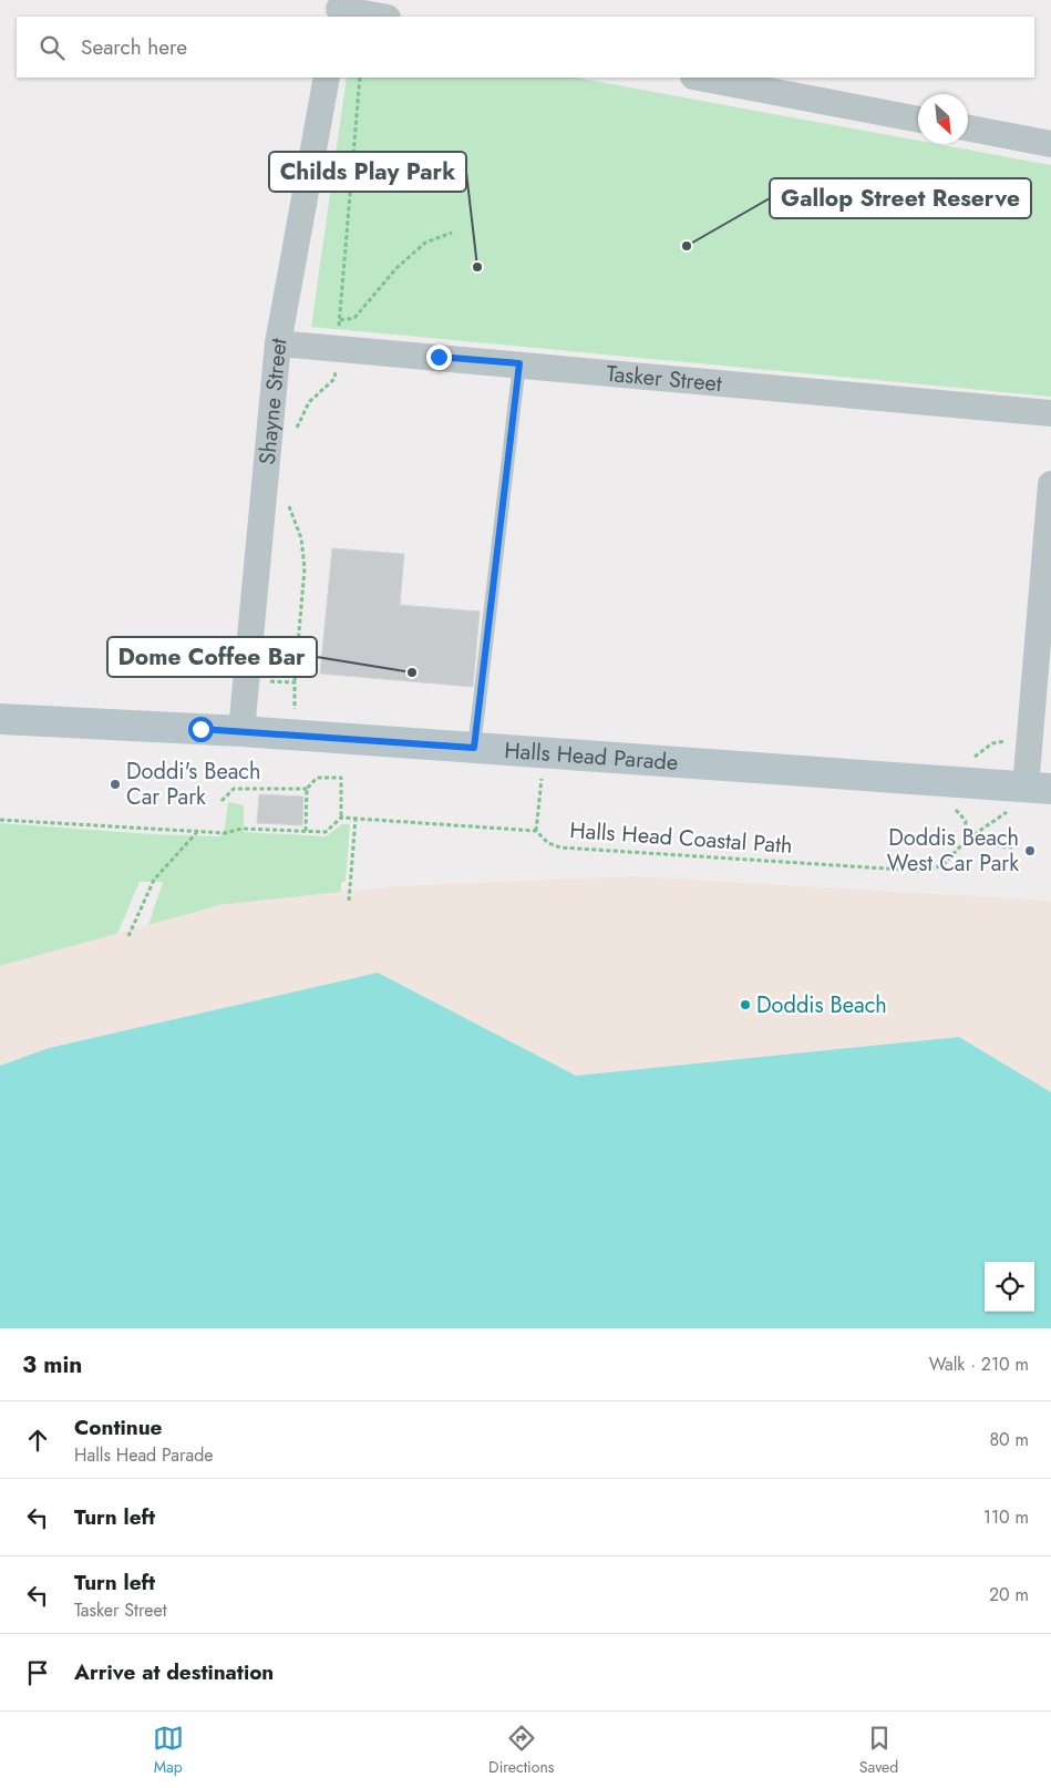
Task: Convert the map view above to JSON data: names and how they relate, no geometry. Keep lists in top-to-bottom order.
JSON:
{
  "streets": {
    "street": ["Tasker Street", "Shayne Street", "Halls Head Parade"],
    "path": ["Halls Head Coastal Path"]
  },
  "crossings": [
    ["Tasker Street", "Shayne Street"],
    ["Shayne Street", "Halls Head Parade"],
    ["Halls Head Parade", "Halls Head Coastal Path"]
  ],
  "places": [
    "Gallop Street Reserve",
    "Childs Play Park",
    "Dome Coffee Bar",
    "Doddi's Beach Car Park",
    "Doddis Beach West Car Park",
    "Doddis Beach"
  ],
  "north": "bottom right",
  "page": {
    "search": "Search here",
    "heading": ["3 min", "Walk · 210 m"],
    "list": [
      ["Continue", "Halls Head Parade", "80 m"],
      ["Turn left", "110 m"],
      ["Turn left", "Tasker Street", "20 m"],
      "Arrive at destination"
    ],
    "nav": ["Map", "Directions", "Saved"]
  }
}
